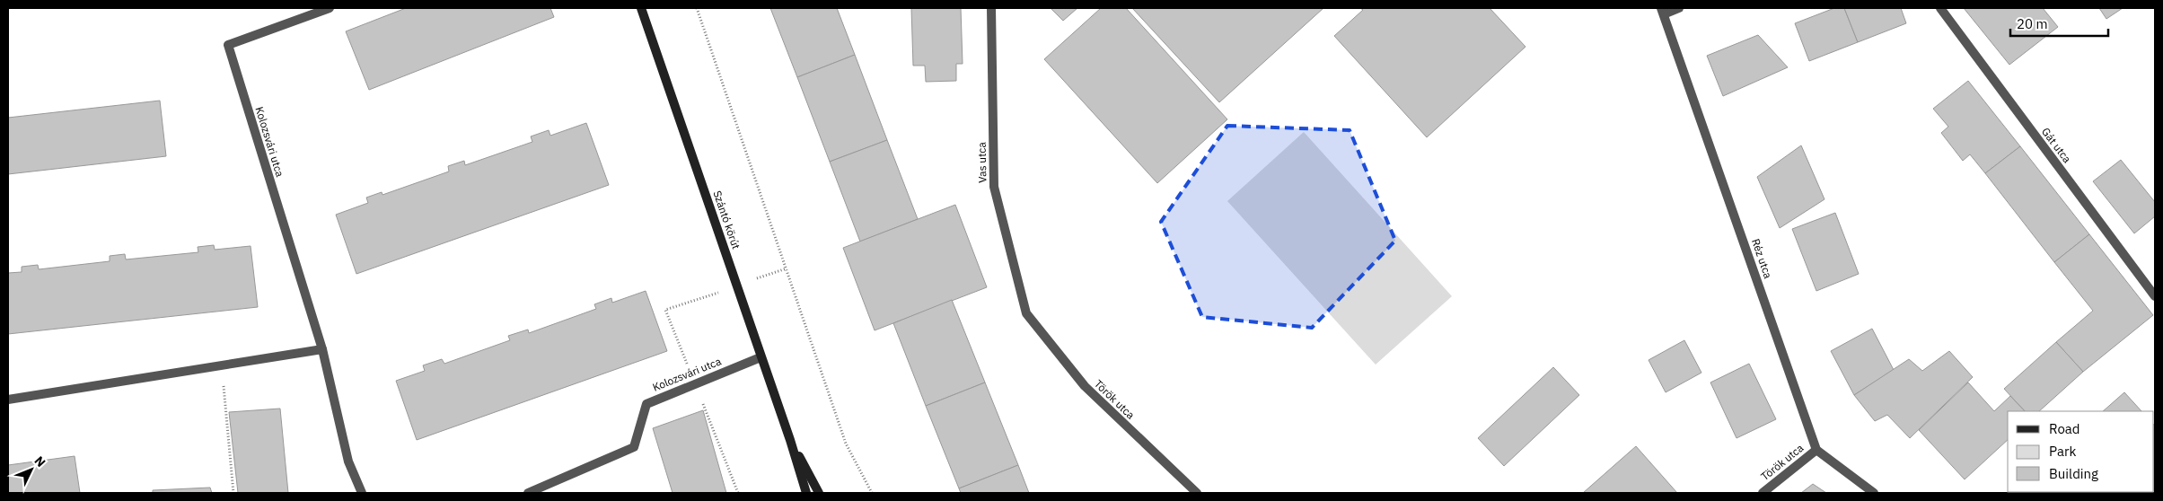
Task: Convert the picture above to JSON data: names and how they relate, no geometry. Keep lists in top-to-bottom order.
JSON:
{
  "streets": {
    "street": [
      "Kolozsvári utca",
      "Gát utca",
      "Vas utca",
      "Szántó körút",
      "Réz utca",
      "Török utca"
    ]
  },
  "crossings": [
    ["Kolozsvári utca", "Szántó körút"],
    ["Vas utca", "Török utca"],
    ["Réz utca", "Török utca"]
  ],
  "legend": ["Road", "Park", "Building"],
  "scale_bar": "20 m",
  "north": "top right"
}
